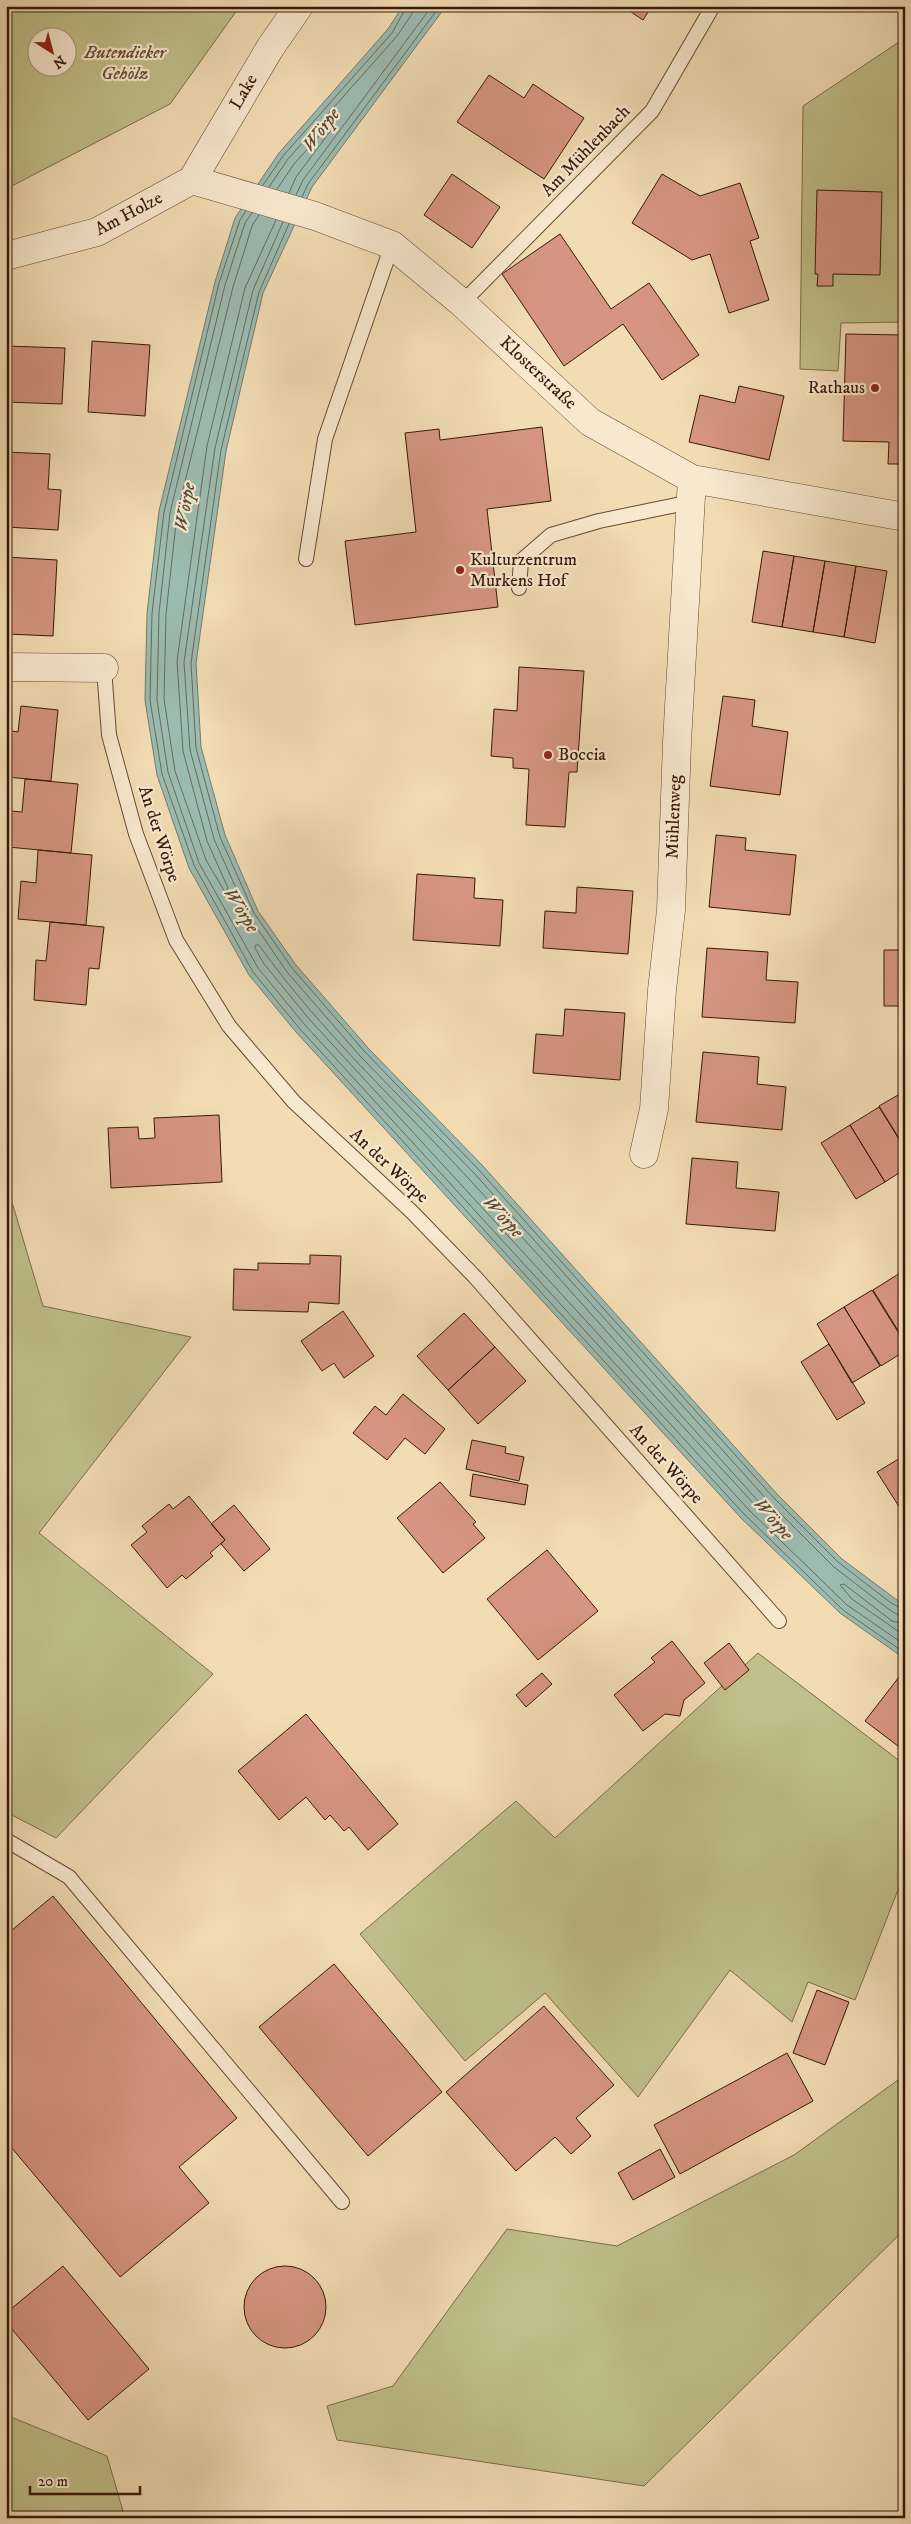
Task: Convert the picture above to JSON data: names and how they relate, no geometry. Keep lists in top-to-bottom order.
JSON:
{
  "streets": {
    "street": [
      "Lake",
      "Am Holze",
      "Klosterstraße",
      "Mühlenweg"
    ],
    "lane": ["Am Mühlenbach", "An der Wörpe"]
  },
  "crossings": [
    ["Lake", "Am Holze"],
    ["Lake", "Klosterstraße"],
    ["Am Mühlenbach", "Klosterstraße"],
    ["Am Holze", "Klosterstraße"],
    ["Klosterstraße", "Mühlenweg"]
  ],
  "water": ["Wörpe"],
  "parks": ["Butendieker Gehölz"],
  "places": ["Rathaus", "Kulturzentrum Murkens Hof", "Boccia"],
  "scale_bar": "20 m",
  "north": "bottom right"
}
